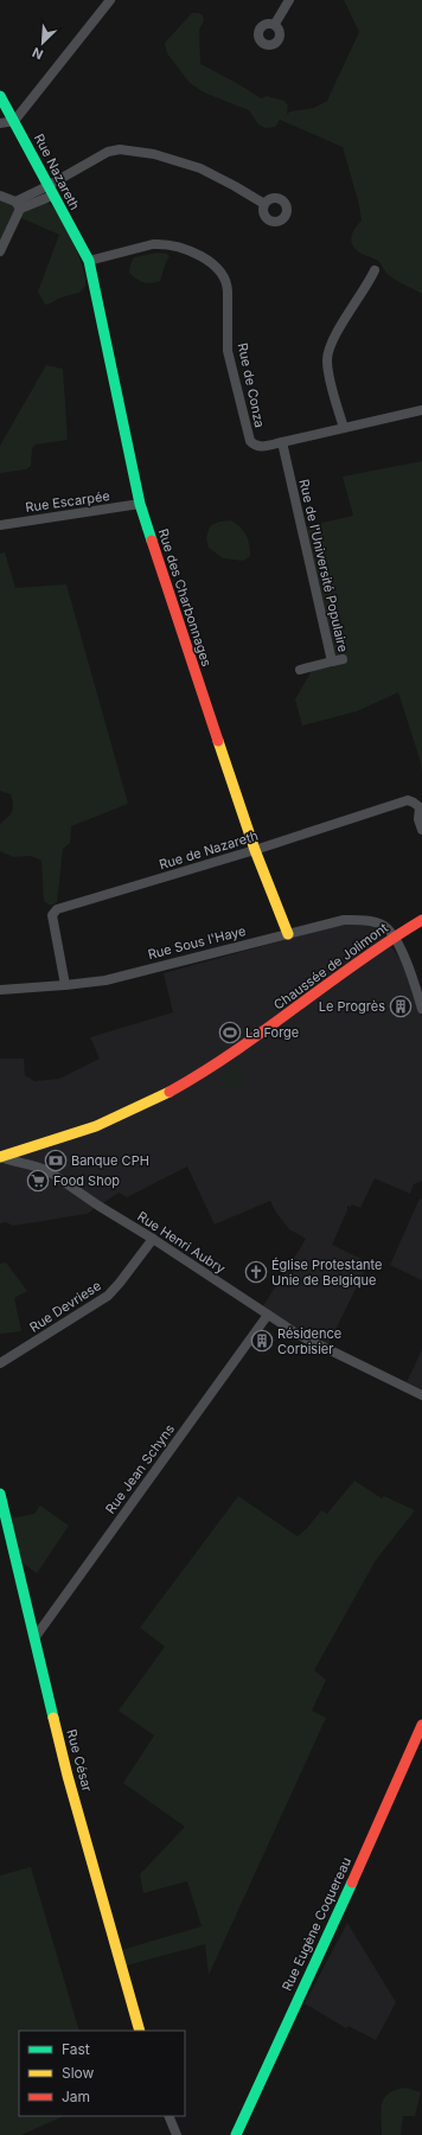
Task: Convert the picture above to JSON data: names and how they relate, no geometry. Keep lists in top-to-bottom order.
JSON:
{
  "streets": {
    "street": [
      "Rue Nazareth",
      "Rue de Conza",
      "Rue Escarpée",
      "Rue de l'Université Populaire",
      "Rue des Charbonnages",
      "Rue de Nazareth",
      "Rue Sous l'Haye",
      "Chaussée de Jolimont",
      "Rue Henri Aubry",
      "Rue Devriese",
      "Rue Jean Schyns",
      "Rue César",
      "Rue Eugène Coquereau"
    ]
  },
  "crossings": [
    ["Rue Nazareth", "Rue de Conza"],
    ["Rue Nazareth", "Rue des Charbonnages"],
    ["Rue de Conza", "Rue de l'Université Populaire"],
    ["Rue de Conza", "Rue des Charbonnages"],
    ["Rue Escarpée", "Rue des Charbonnages"],
    ["Rue des Charbonnages", "Rue de Nazareth"],
    ["Rue des Charbonnages", "Rue Sous l'Haye"],
    ["Rue de Nazareth", "Rue Sous l'Haye"],
    ["Rue Sous l'Haye", "Chaussée de Jolimont"],
    ["Chaussée de Jolimont", "Rue Henri Aubry"],
    ["Rue Henri Aubry", "Rue Devriese"],
    ["Rue Henri Aubry", "Rue Jean Schyns"],
    ["Rue Jean Schyns", "Rue César"]
  ],
  "places": {
    "building": ["Le Progrès", "Résidence Corbisier"],
    "sports": ["La Forge"],
    "bank": ["Banque CPH"],
    "supermarket": ["Food Shop"],
    "church": ["Église Protestante Unie de Belgique"]
  },
  "legend": ["Fast", "Slow", "Jam"],
  "north": "bottom left"
}
